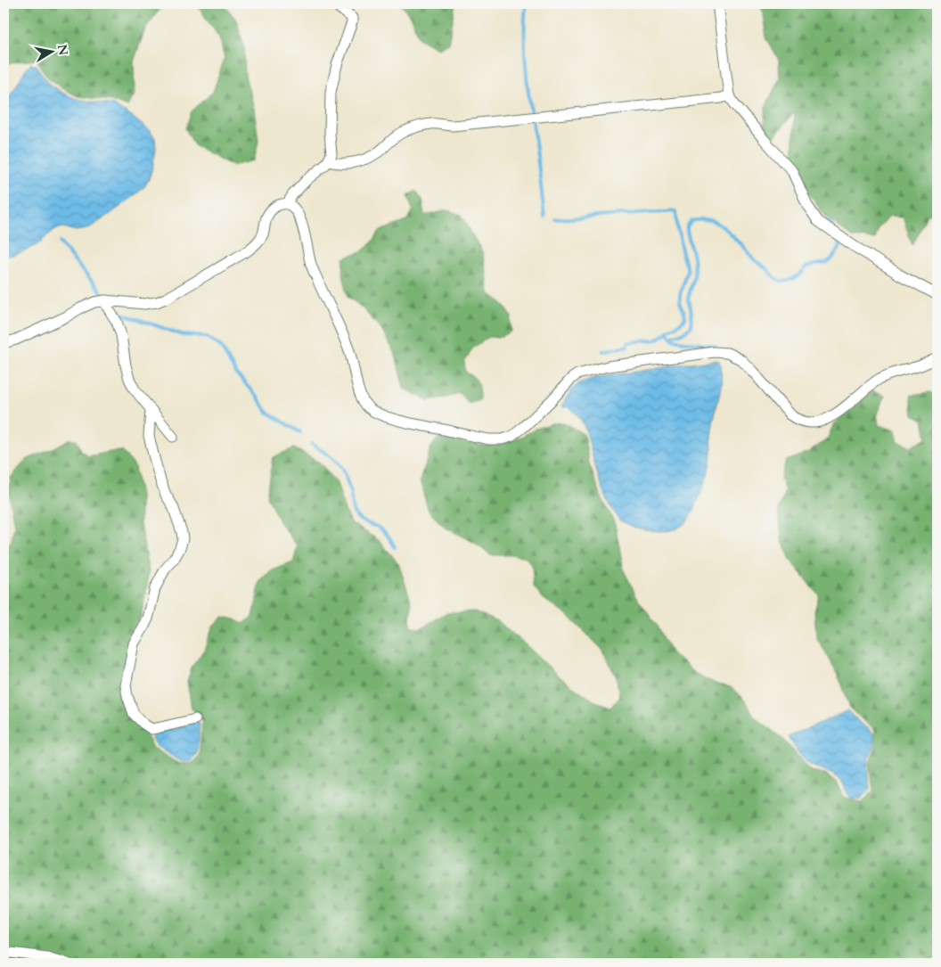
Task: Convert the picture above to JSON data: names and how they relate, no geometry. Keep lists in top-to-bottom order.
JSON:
{
  "north": "right"
}
